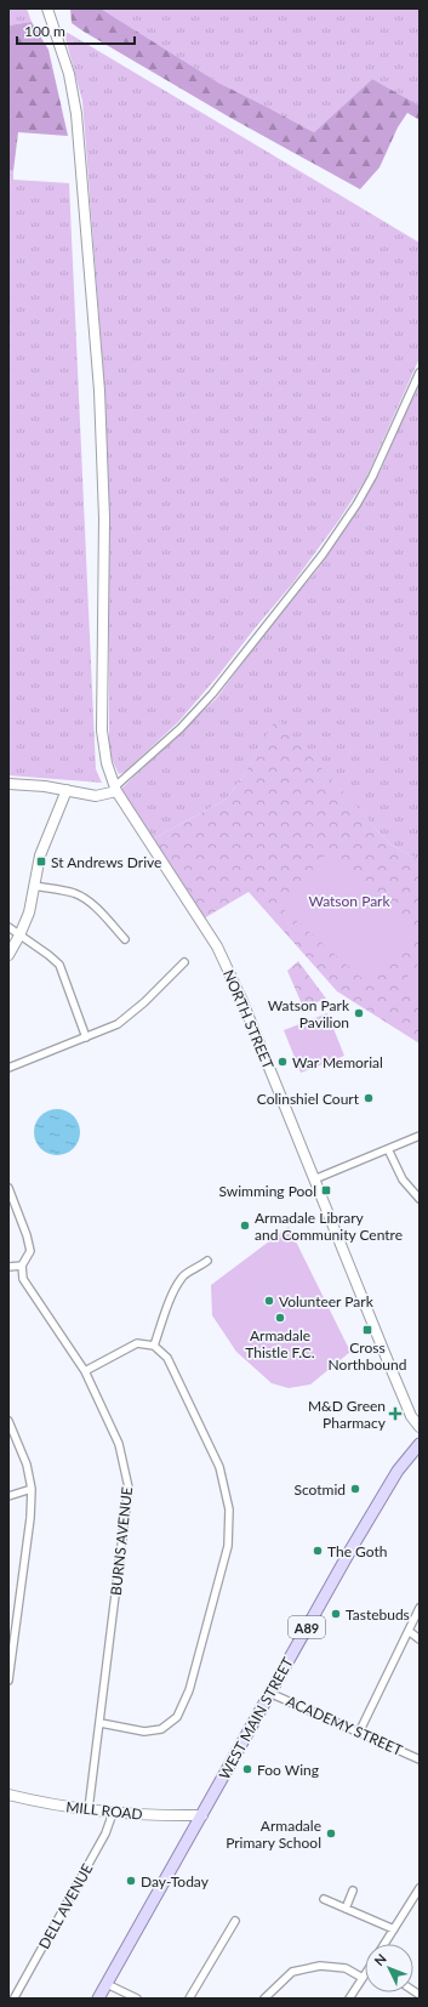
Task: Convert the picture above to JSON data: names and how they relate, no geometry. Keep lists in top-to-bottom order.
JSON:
{
  "streets": {
    "main road": [
      "NORTH STREET",
      "A89",
      "WEST MAIN STREET",
      "MILL ROAD"
    ],
    "street": ["BURNS AVENUE", "ACADEMY STREET", "DELL AVENUE"]
  },
  "crossings": [
    ["BURNS AVENUE", "MILL ROAD"],
    ["WEST MAIN STREET", "ACADEMY STREET"],
    ["WEST MAIN STREET", "MILL ROAD"],
    ["MILL ROAD", "DELL AVENUE"]
  ],
  "parks": ["Watson Park"],
  "places": {
    "transit": ["St Andrews Drive", "Swimming Pool", "Cross Northbound"],
    "other": [
      "Watson Park Pavilion",
      "War Memorial",
      "Colinshiel Court",
      "Armadale Library and Community Centre",
      "Volunteer Park",
      "Armadale Thistle F.C.",
      "Scotmid",
      "The Goth",
      "Tastebuds",
      "Foo Wing",
      "Armadale Primary School",
      "Day-Today"
    ],
    "health": ["M&D Green Pharmacy"]
  },
  "scale_bar": "100 m",
  "north": "top left"
}
